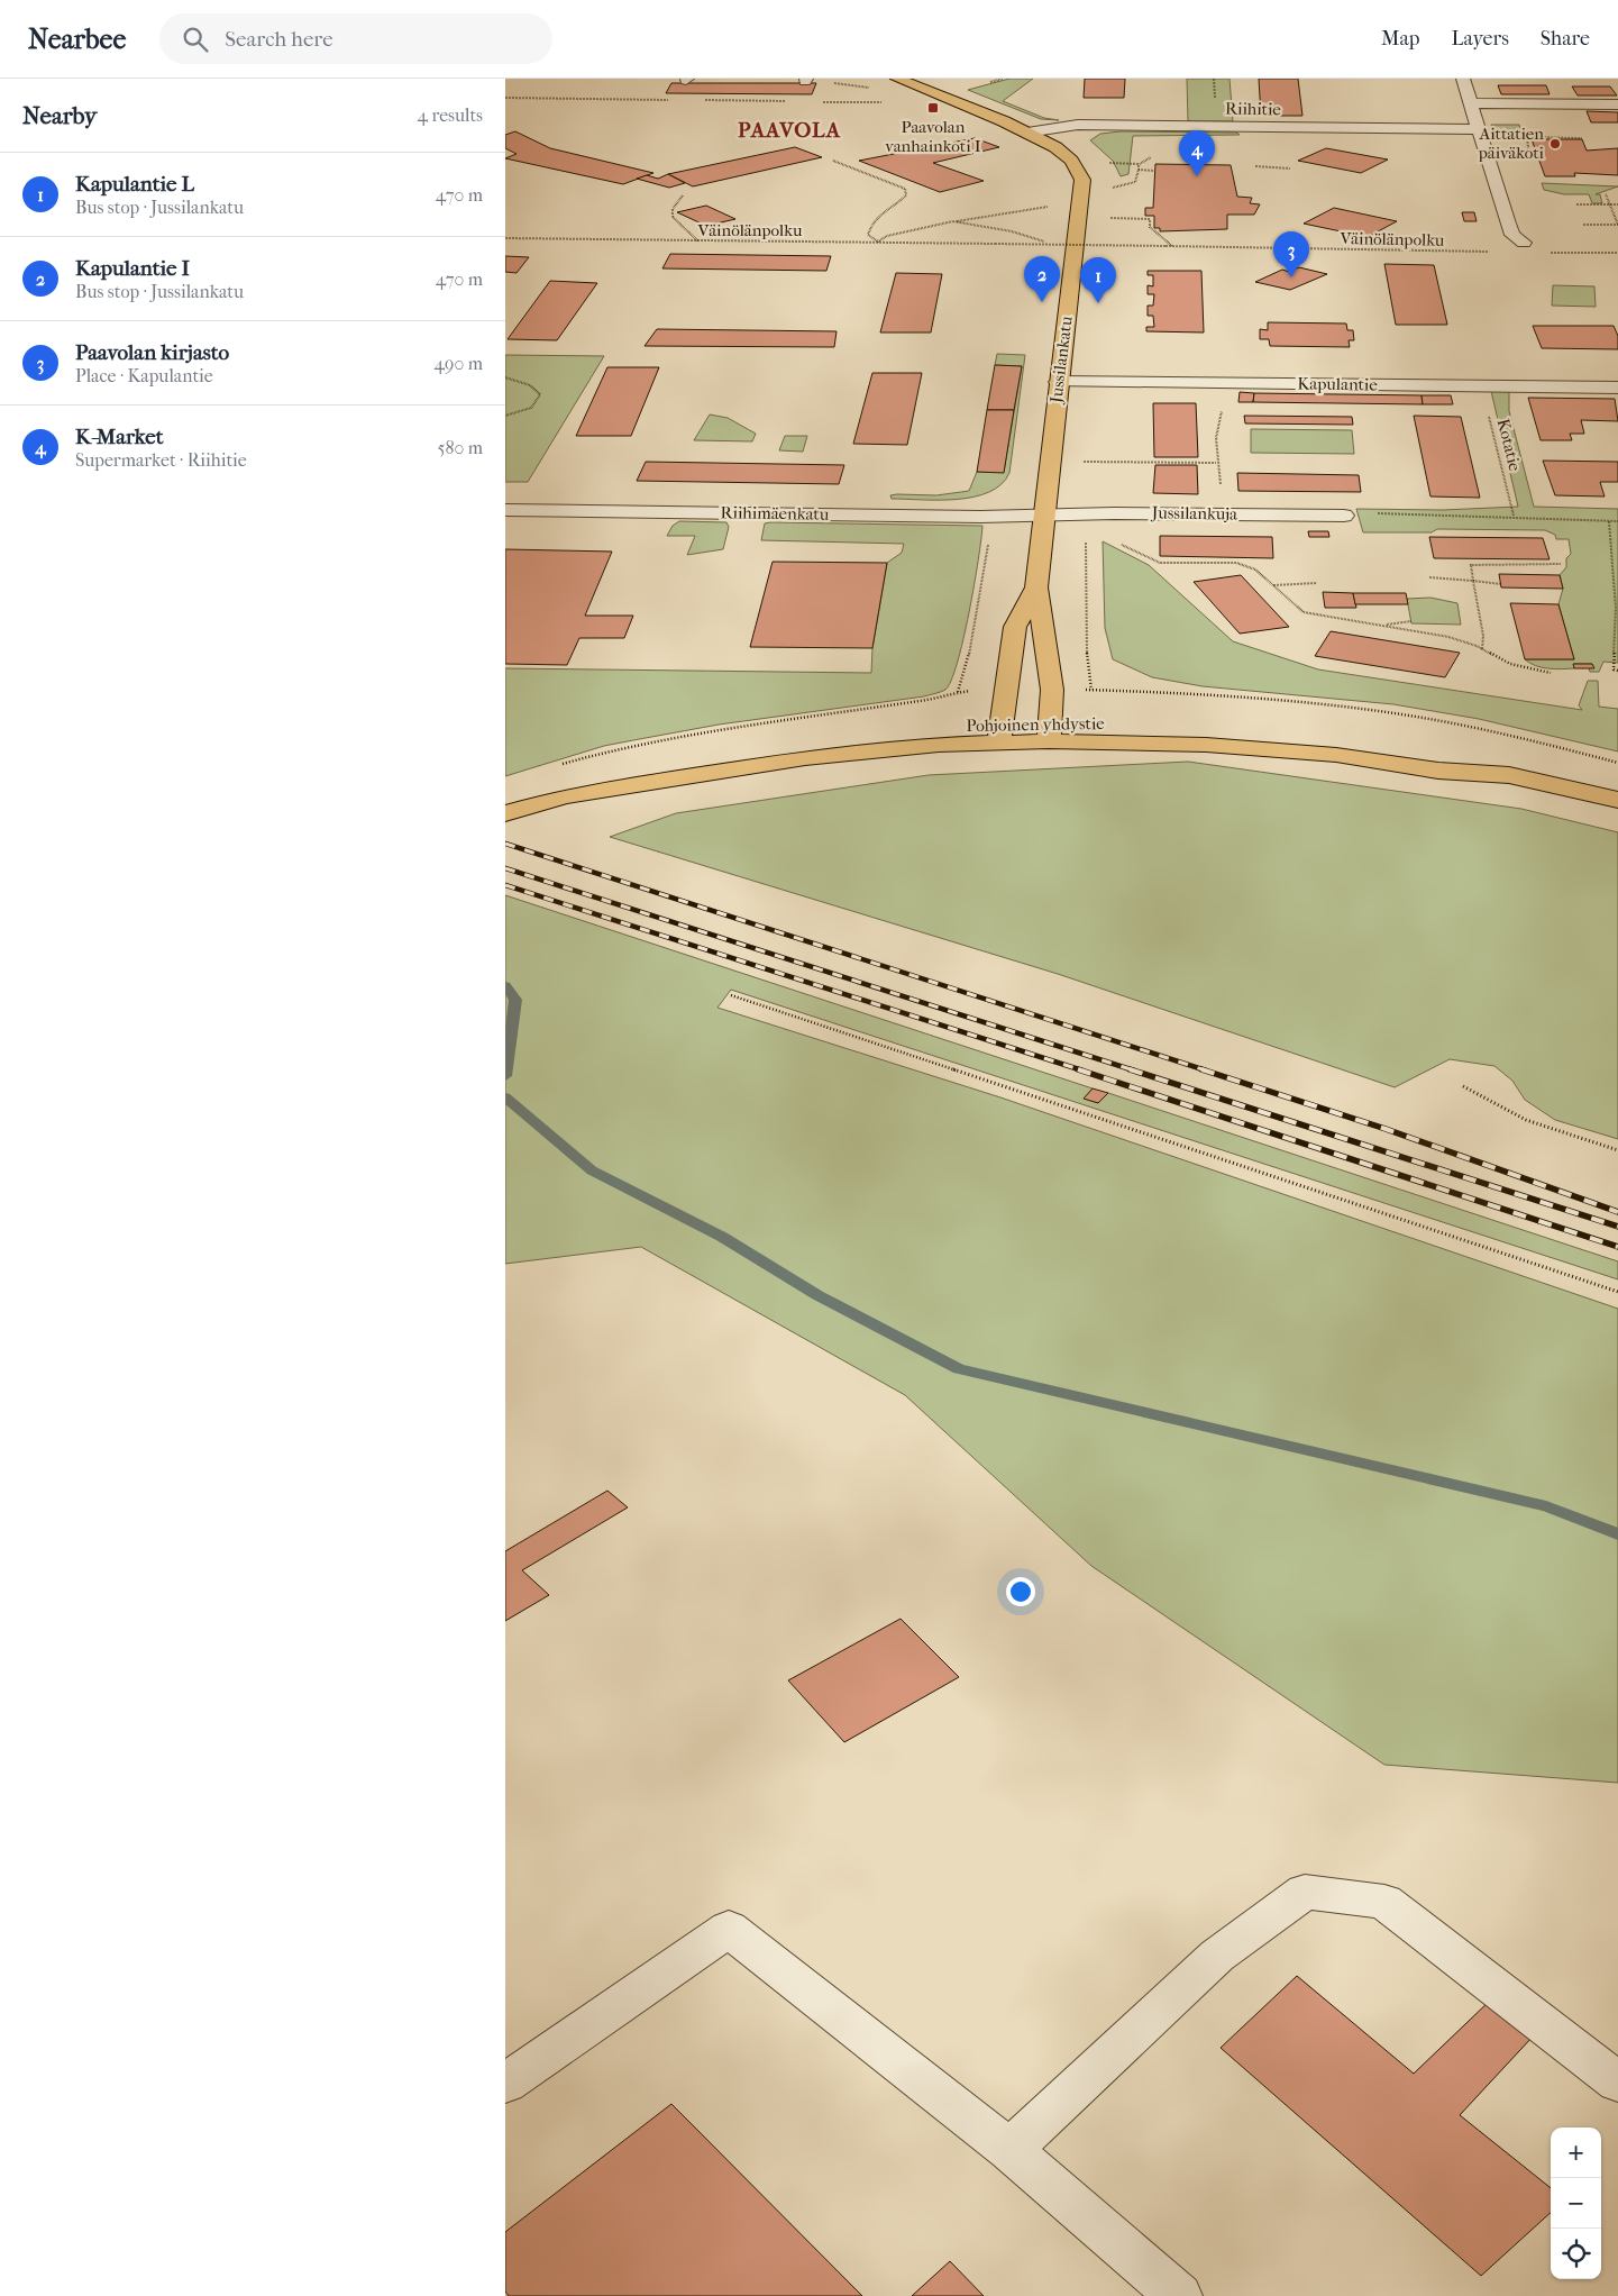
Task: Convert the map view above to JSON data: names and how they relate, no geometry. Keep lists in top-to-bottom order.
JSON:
{
  "streets": {
    "main road": ["Jussilankatu", "Pohjoinen yhdystie"],
    "street": [
      "Riihitie",
      "Kapulantie",
      "Riihimäenkatu",
      "Jussilankuja"
    ],
    "path": ["Väinölänpolku", "Kotatie"]
  },
  "crossings": [
    ["Riihitie", "Jussilankatu"],
    ["Jussilankatu", "Kapulantie"],
    ["Jussilankatu", "Riihimäenkatu"],
    ["Jussilankatu", "Jussilankuja"],
    ["Jussilankatu", "Pohjoinen yhdystie"],
    ["Kapulantie", "Kotatie"],
    ["Riihimäenkatu", "Jussilankuja"]
  ],
  "districts": ["PAAVOLA"],
  "places": {
    "transit": ["Paavolan vanhainkoti I"],
    "other": ["Aittatien päiväkoti"]
  },
  "page": {
    "header": "Nearbee",
    "search": "Search here",
    "nav": ["Map", "Layers", "Share"],
    "heading": ["Nearby", "4 results"],
    "pins": [
      "4",
      "3",
      "2",
      "1"
    ],
    "list": [
      {
        "mark": "1",
        "name": "Kapulantie L",
        "note": "Bus stop · Jussilankatu",
        "value": "470 m"
      },
      {
        "mark": "2",
        "name": "Kapulantie I",
        "note": "Bus stop · Jussilankatu",
        "value": "470 m"
      },
      {
        "mark": "3",
        "name": "Paavolan kirjasto",
        "note": "Place · Kapulantie",
        "value": "490 m"
      },
      {
        "mark": "4",
        "name": "K-Market",
        "note": "Supermarket · Riihitie",
        "value": "580 m"
      }
    ],
    "map_buttons": ["+", "−"]
  }
}
